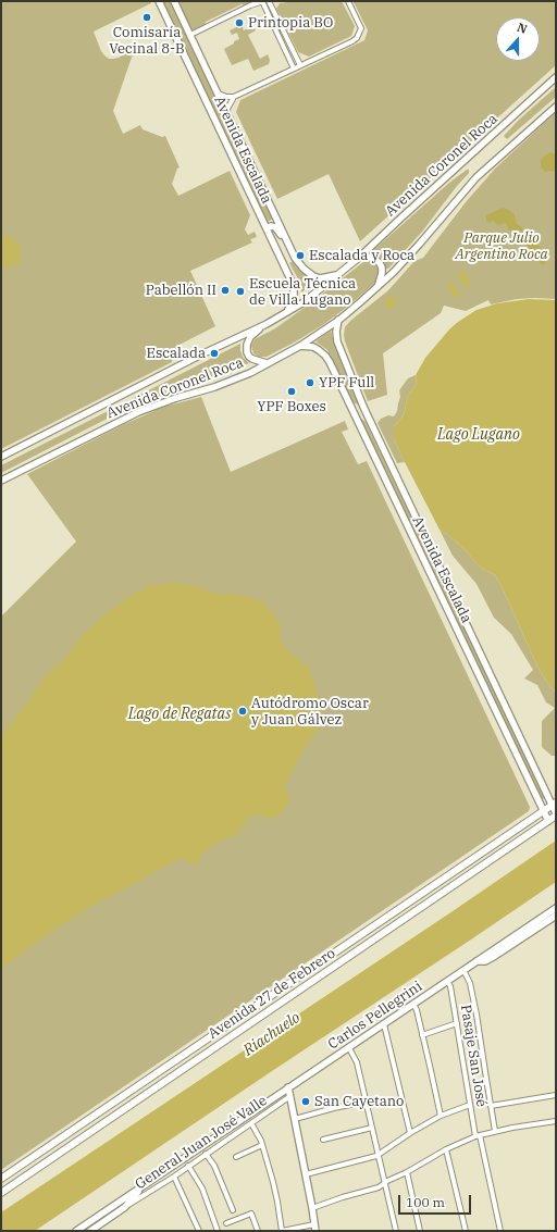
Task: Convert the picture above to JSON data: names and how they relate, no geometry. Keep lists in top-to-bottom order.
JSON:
{
  "streets": {
    "main road": [
      "Avenida Escalada",
      "Avenida Coronel Roca",
      "Avenida 27 de Febrero",
      "Carlos Pellegrini",
      "General Juan José Valle"
    ],
    "street": ["Pasaje San José"]
  },
  "crossings": [
    ["Avenida Escalada", "Avenida Coronel Roca"],
    ["Avenida Escalada", "Avenida 27 de Febrero"],
    ["Carlos Pellegrini", "Pasaje San José"],
    ["Carlos Pellegrini", "General Juan José Valle"]
  ],
  "water": ["Lago Lugano", "Lago de Regatas", "Riachuelo"],
  "parks": ["Parque Julio Argentino Roca"],
  "places": [
    "Comisaría Vecinal 8-B",
    "Printopia BO",
    "Escalada y Roca",
    "Pabellón II",
    "Escuela Técnica de Villa Lugano",
    "Escalada",
    "YPF Full",
    "YPF Boxes",
    "Autódromo Oscar y Juan Gálvez",
    "San Cayetano"
  ],
  "scale_bar": "100 m",
  "north": "top"
}
